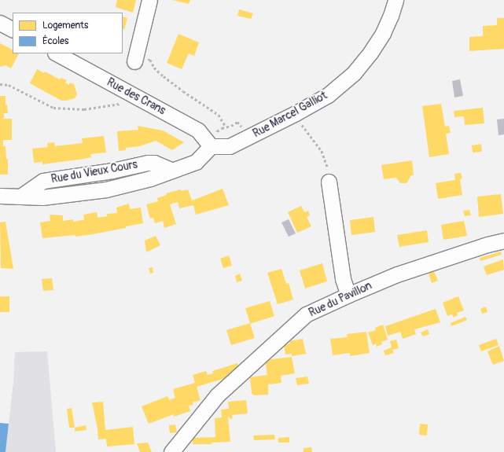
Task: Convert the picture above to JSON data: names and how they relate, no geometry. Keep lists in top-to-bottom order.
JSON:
{
  "streets": {
    "street": [
      "Rue des Crans",
      "Rue Marcel Galliot",
      "Rue du Vieux Cours",
      "Rue du Pavillon"
    ]
  },
  "crossings": [
    ["Rue des Crans", "Rue Marcel Galliot"],
    ["Rue des Crans", "Rue du Vieux Cours"],
    ["Rue Marcel Galliot", "Rue du Vieux Cours"]
  ],
  "legend": ["Logements", "Écoles"]
}
